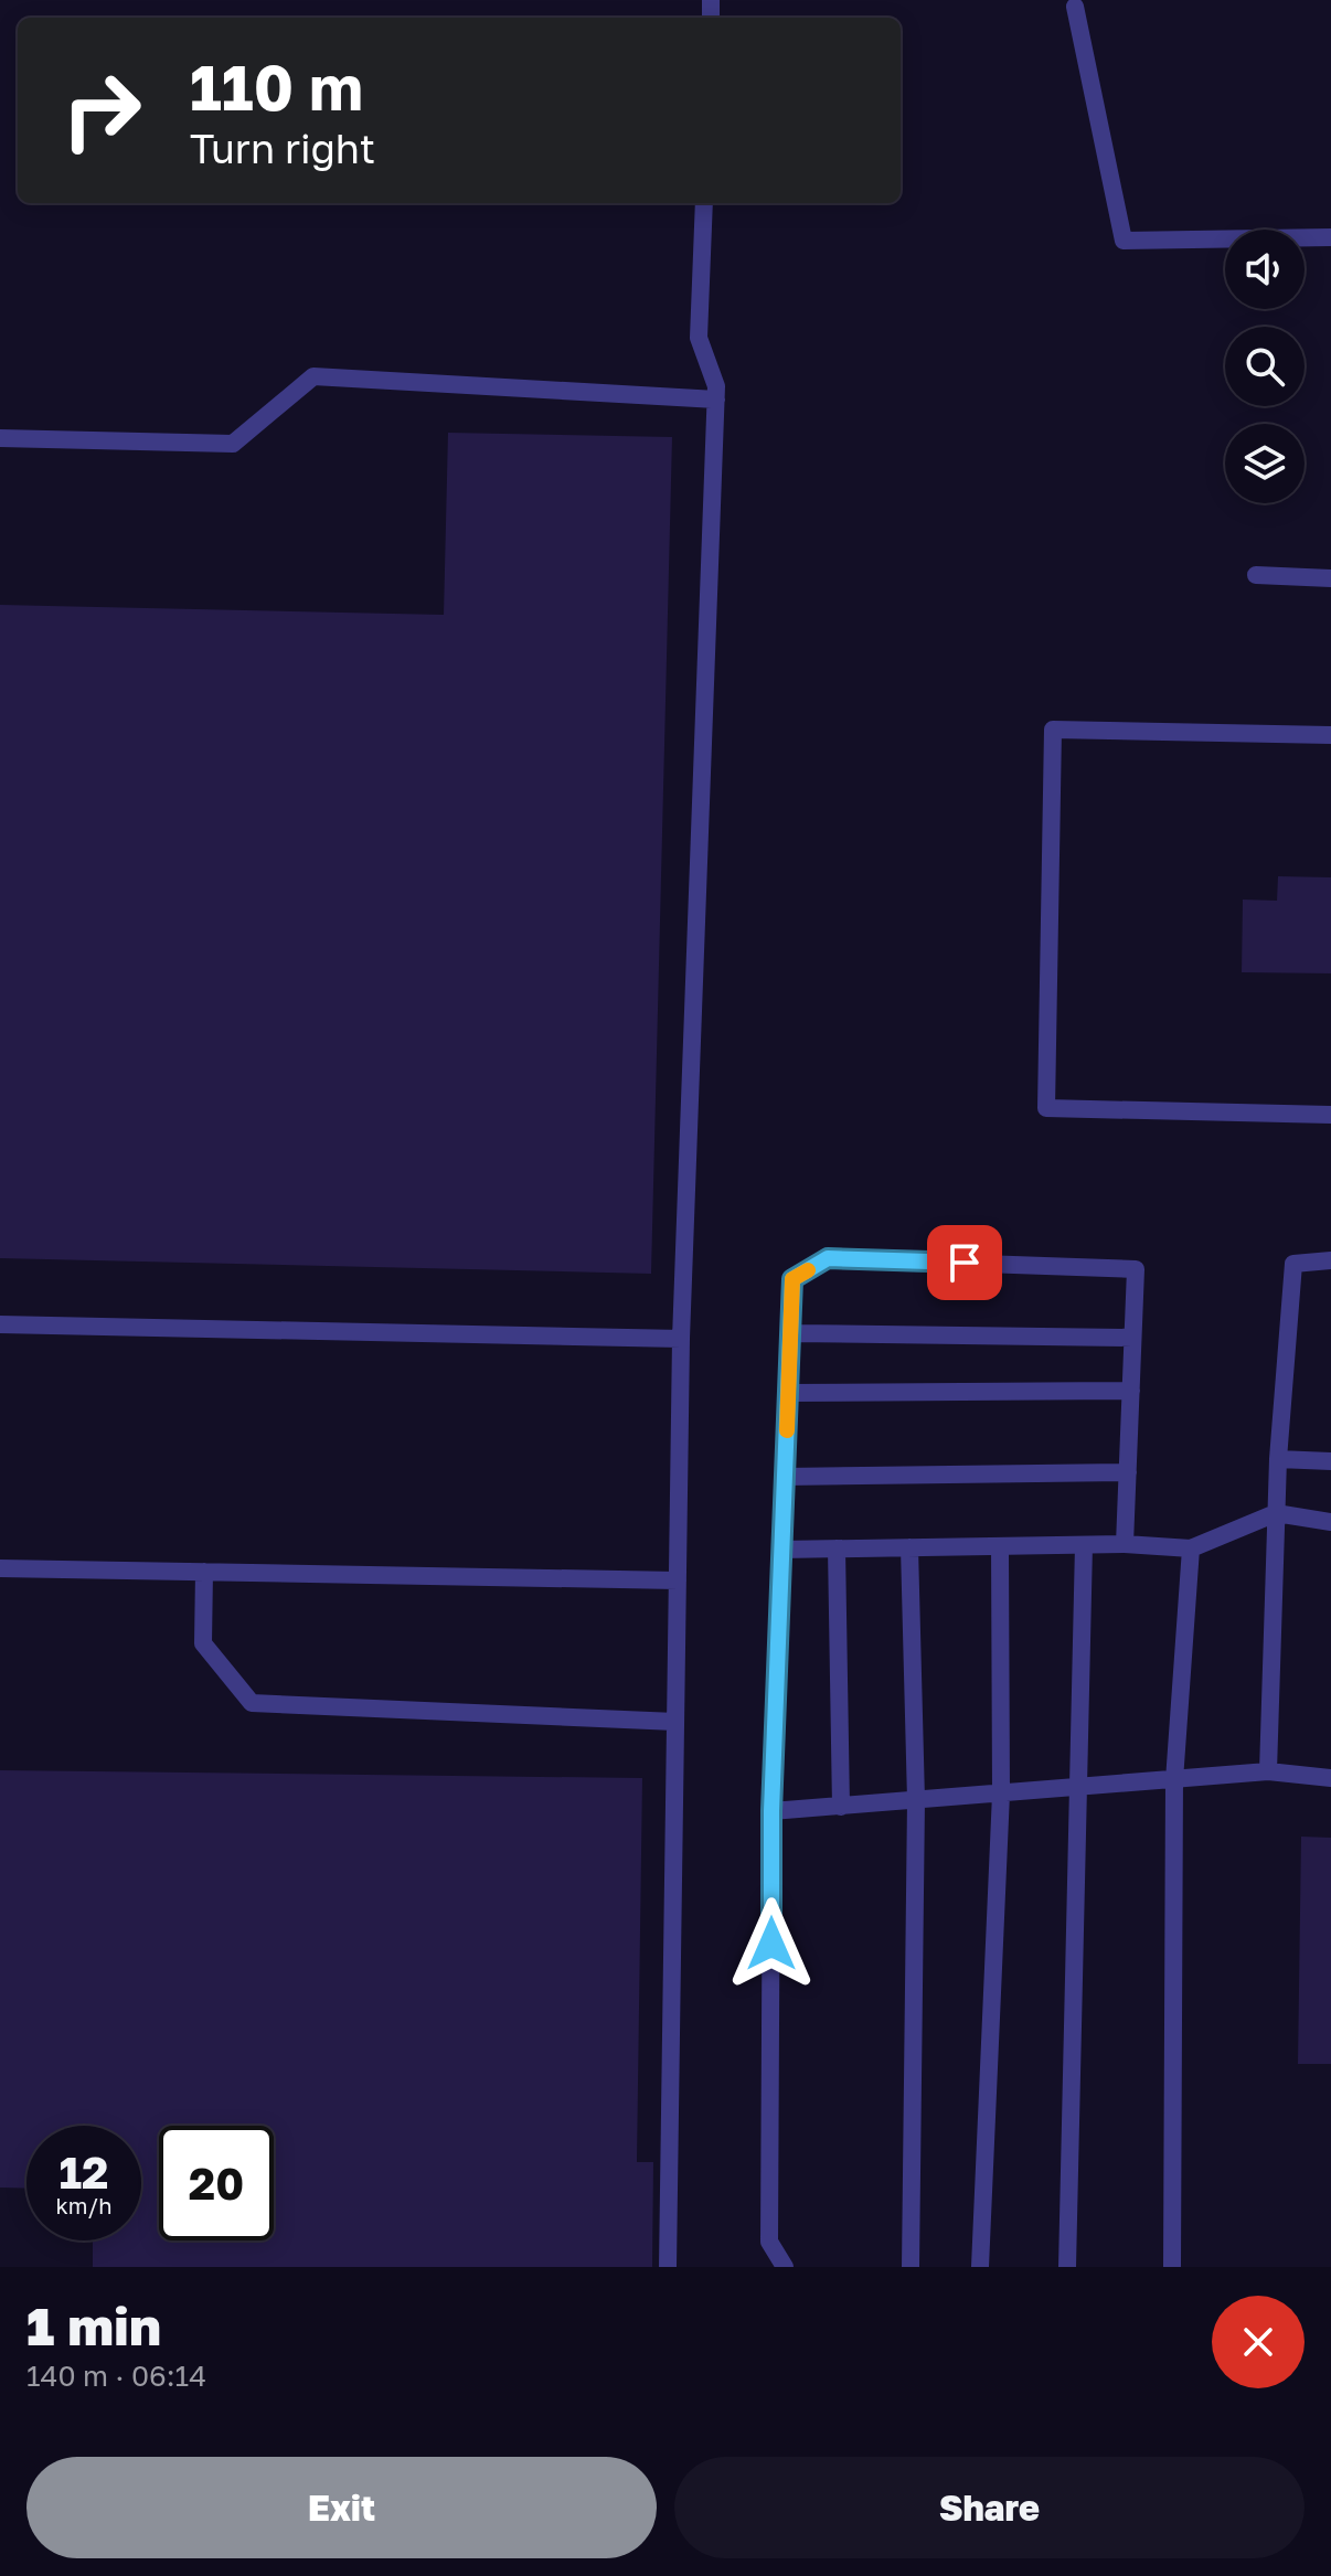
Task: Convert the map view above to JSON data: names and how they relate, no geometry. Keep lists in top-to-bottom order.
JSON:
{
  "page": {
    "turn": ["110 m", "Turn right"],
    "speed": "12 km/h",
    "limit": "20",
    "heading": ["1 min", "140 m · 06:14"],
    "buttons": ["Exit", "Share"]
  }
}
